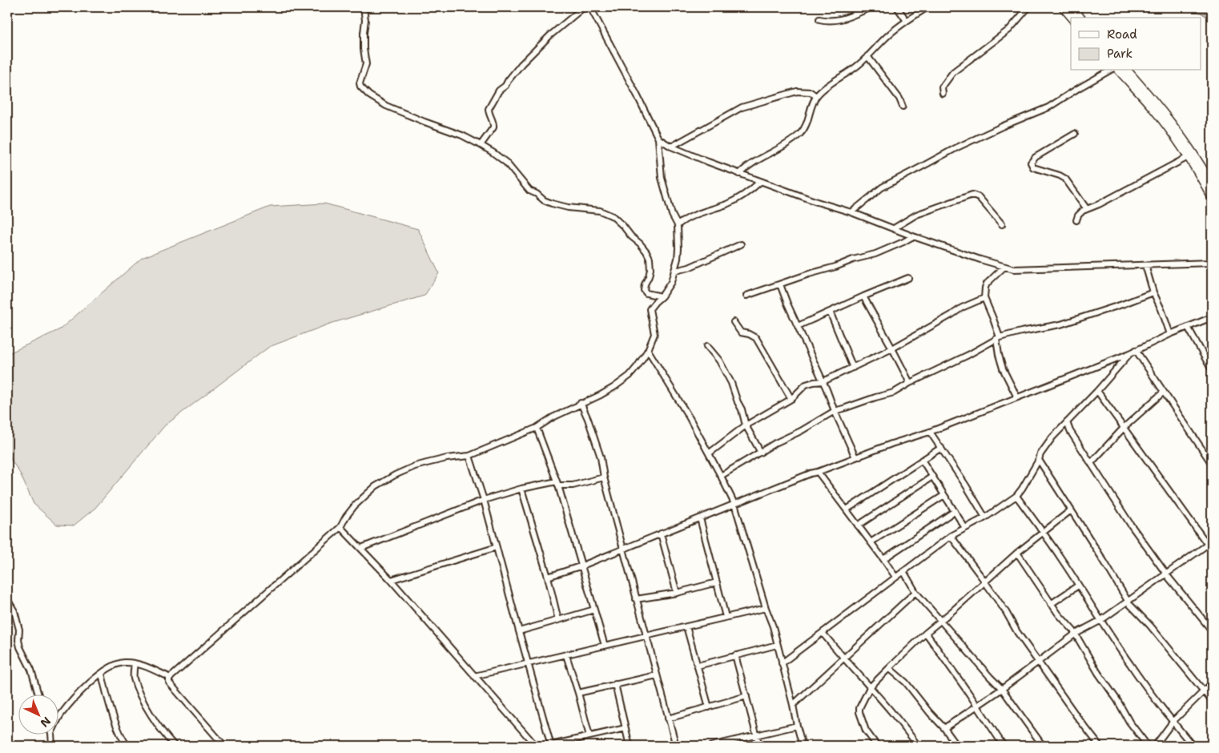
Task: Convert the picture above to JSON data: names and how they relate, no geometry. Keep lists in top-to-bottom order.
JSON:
{
  "legend": ["Road", "Park"],
  "north": "bottom right"
}
